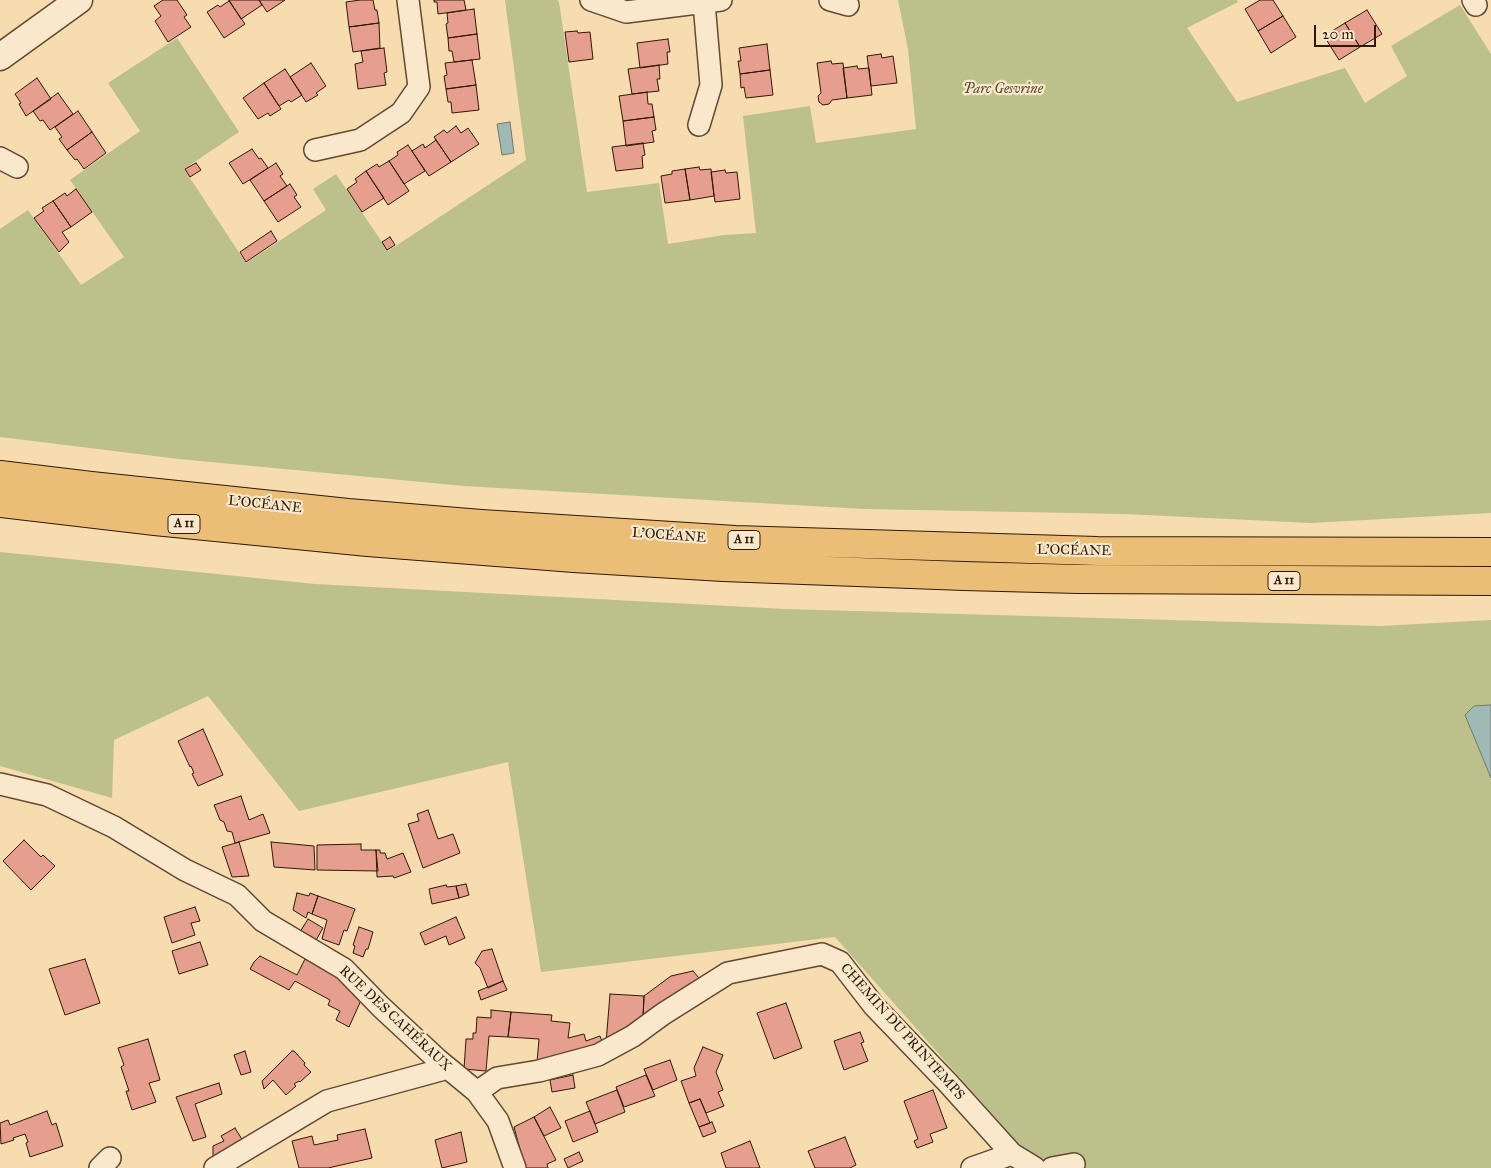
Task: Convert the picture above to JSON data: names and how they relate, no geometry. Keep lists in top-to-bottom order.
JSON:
{
  "streets": {
    "highway": ["L’OCÉANE", "A 11"],
    "street": ["RUE DES CAHÉRAUX", "CHEMIN DU PRINTEMPS"]
  },
  "crossings": [
    ["RUE DES CAHÉRAUX", "CHEMIN DU PRINTEMPS"]
  ],
  "parks": ["Parc Gesvrine"],
  "scale_bar": "20 m"
}
